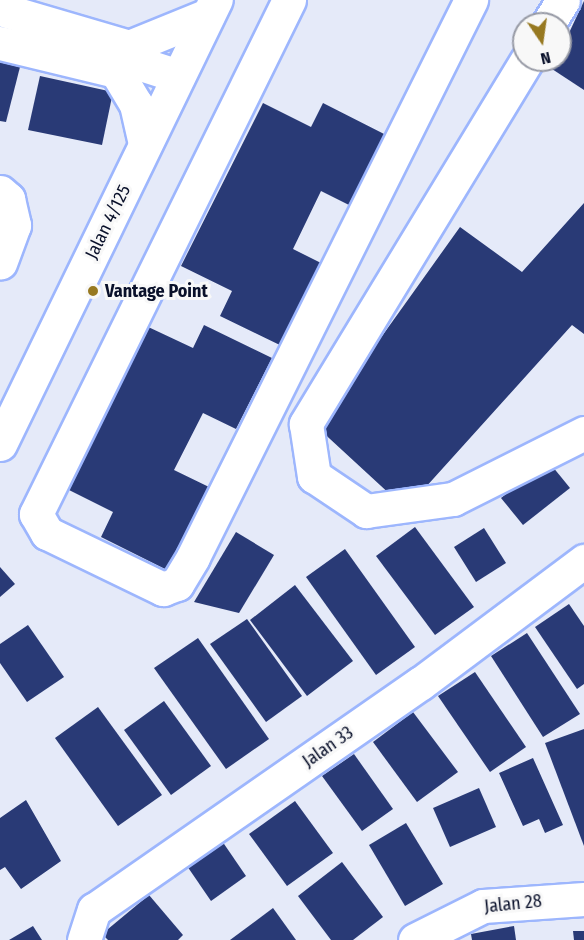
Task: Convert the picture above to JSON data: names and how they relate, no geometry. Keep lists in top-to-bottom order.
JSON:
{
  "streets": {
    "street": ["Jalan 4/125", "Jalan 33", "Jalan 28"]
  },
  "places": ["Vantage Point"],
  "north": "bottom"
}
